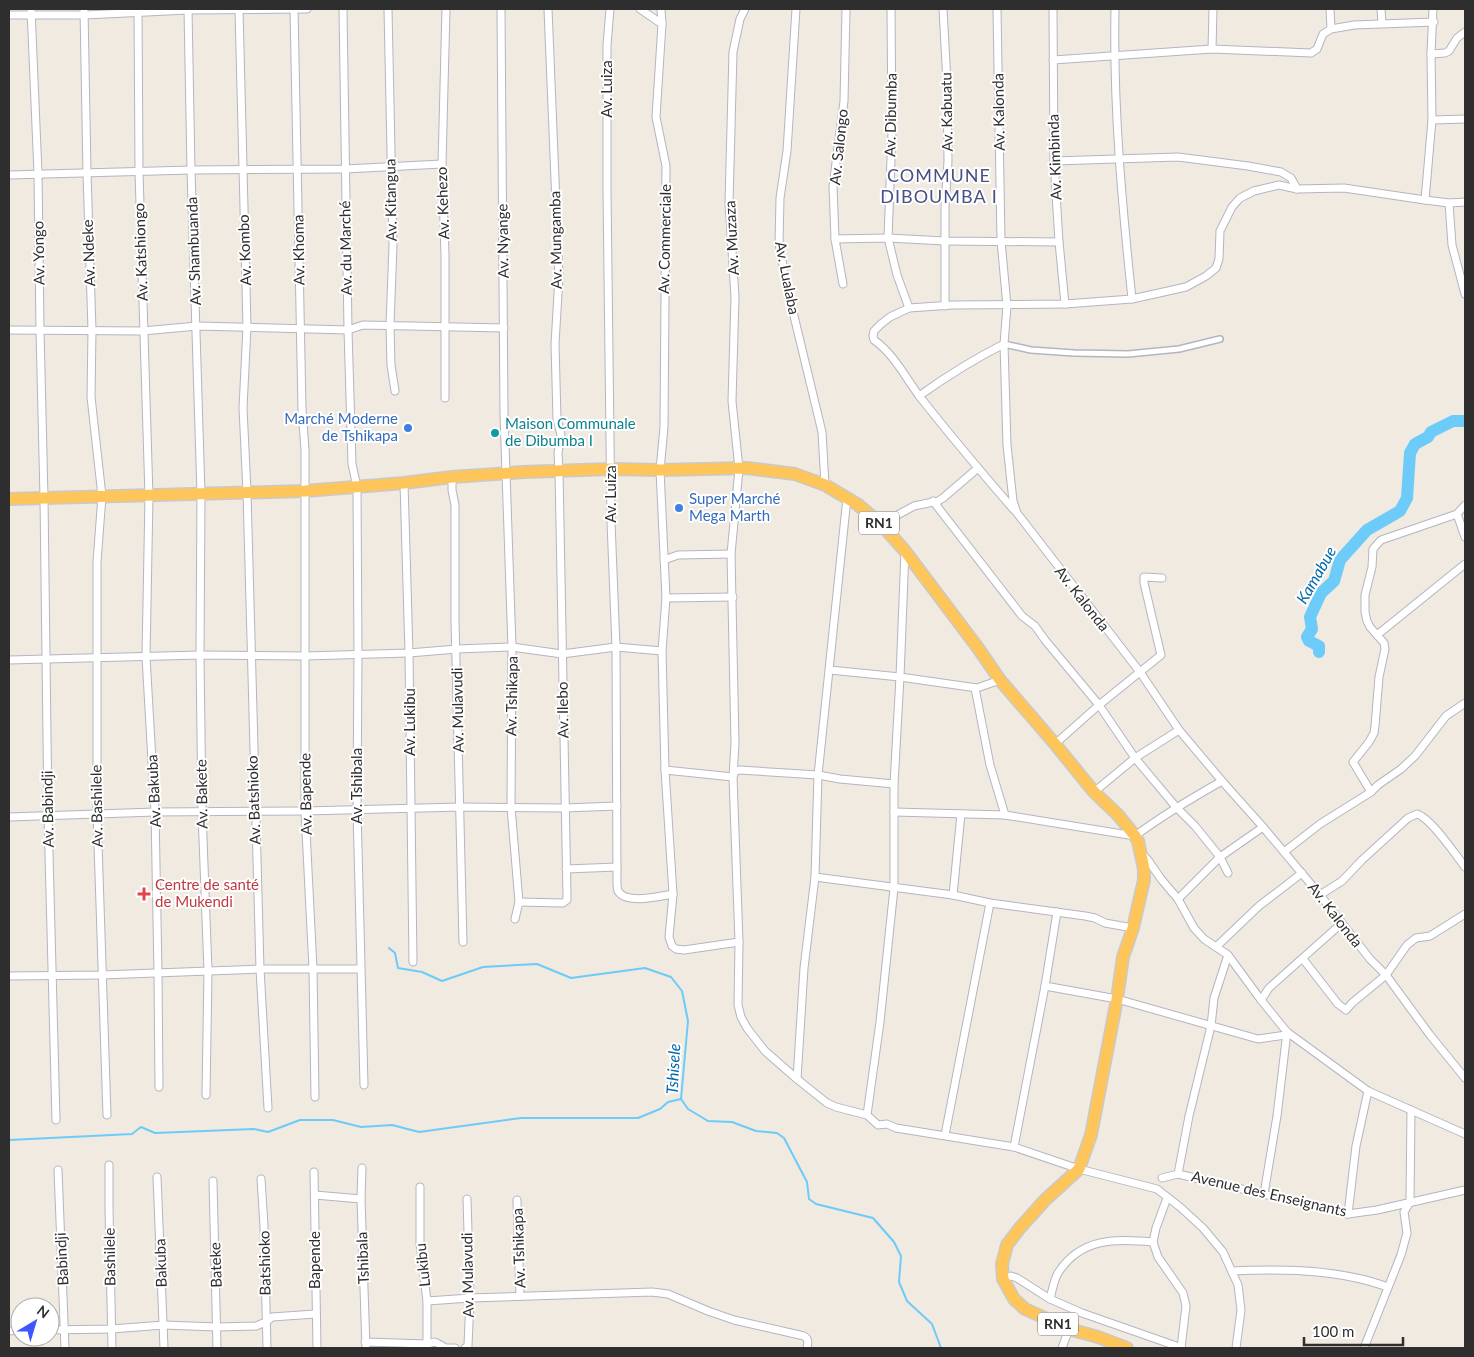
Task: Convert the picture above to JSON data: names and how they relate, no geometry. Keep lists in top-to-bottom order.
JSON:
{
  "streets": {
    "highway": ["RN1"],
    "street": [
      "Av. Luiza",
      "Av. Kabuatu",
      "Av. Kalonda",
      "Av. Dibumba",
      "Av. Salongo",
      "Av. Kimbinda",
      "Av. Kitangua",
      "Av. Kehezo",
      "Av. Muzaza",
      "Av. Commerciale",
      "Av. Mungamba",
      "Av. Nyange",
      "Av. du Marché",
      "Av. Kombo",
      "Av. Khoma",
      "Av. Shambuanda",
      "Av. Katshiongo",
      "Av. Yongo",
      "Av. Ndeke",
      "Av. Lualaba",
      "Av. Tshikapa",
      "Av. Mulavudi",
      "Av. Ilebo",
      "Av. Lukibu",
      "Av. Tshibala",
      "Av. Bakuba",
      "Av. Bakete",
      "Av. Bapende",
      "Av. Batshioko",
      "Av. Bashilele",
      "Av. Babindji",
      "Avenue des Enseignants",
      "Bashilele",
      "Tshibala",
      "Babindji",
      "Bapende",
      "Bakuba",
      "Batshioko",
      "Bateke",
      "Lukibu"
    ]
  },
  "crossings": [
    ["Av. Luiza", "Av. Commerciale"],
    ["Av. Luiza", "RN1"],
    ["Av. Muzaza", "Av. Commerciale"],
    ["Av. Muzaza", "RN1"],
    ["Av. Commerciale", "RN1"],
    ["Av. Mungamba", "RN1"],
    ["Av. Mungamba", "Av. Ilebo"],
    ["Av. Nyange", "RN1"],
    ["Av. Nyange", "Av. Tshikapa"],
    ["Av. du Marché", "RN1"],
    ["Av. du Marché", "Av. Tshibala"],
    ["Av. Kombo", "RN1"],
    ["Av. Kombo", "Av. Batshioko"],
    ["Av. Khoma", "RN1"],
    ["Av. Khoma", "Av. Bapende"],
    ["Av. Shambuanda", "RN1"],
    ["Av. Shambuanda", "Av. Bakete"],
    ["Av. Katshiongo", "RN1"],
    ["Av. Katshiongo", "Av. Bakuba"],
    ["Av. Yongo", "RN1"],
    ["Av. Yongo", "Av. Babindji"],
    ["Av. Ndeke", "RN1"],
    ["Av. Ndeke", "Av. Bashilele"],
    ["Av. Lualaba", "RN1"],
    ["RN1", "Av. Tshikapa"],
    ["RN1", "Av. Mulavudi"],
    ["RN1", "Av. Ilebo"],
    ["RN1", "Av. Lukibu"],
    ["RN1", "Av. Tshibala"],
    ["RN1", "Av. Bakuba"],
    ["RN1", "Av. Bakete"],
    ["RN1", "Av. Bapende"],
    ["RN1", "Av. Batshioko"],
    ["RN1", "Av. Bashilele"],
    ["RN1", "Av. Babindji"],
    ["Av. Tshikapa", "Av. Ilebo"]
  ],
  "districts": ["COMMUNE DIBOUMBA I"],
  "water": ["Kamabue", "Tshisele"],
  "places": {
    "other": ["Marché Moderne de Tshikapa", "Maison Communale de Dibumba I", "Super Marché Mega Marth"],
    "health": ["Centre de santé de Mukendi"]
  },
  "scale_bar": "100 m",
  "north": "top right"
}
